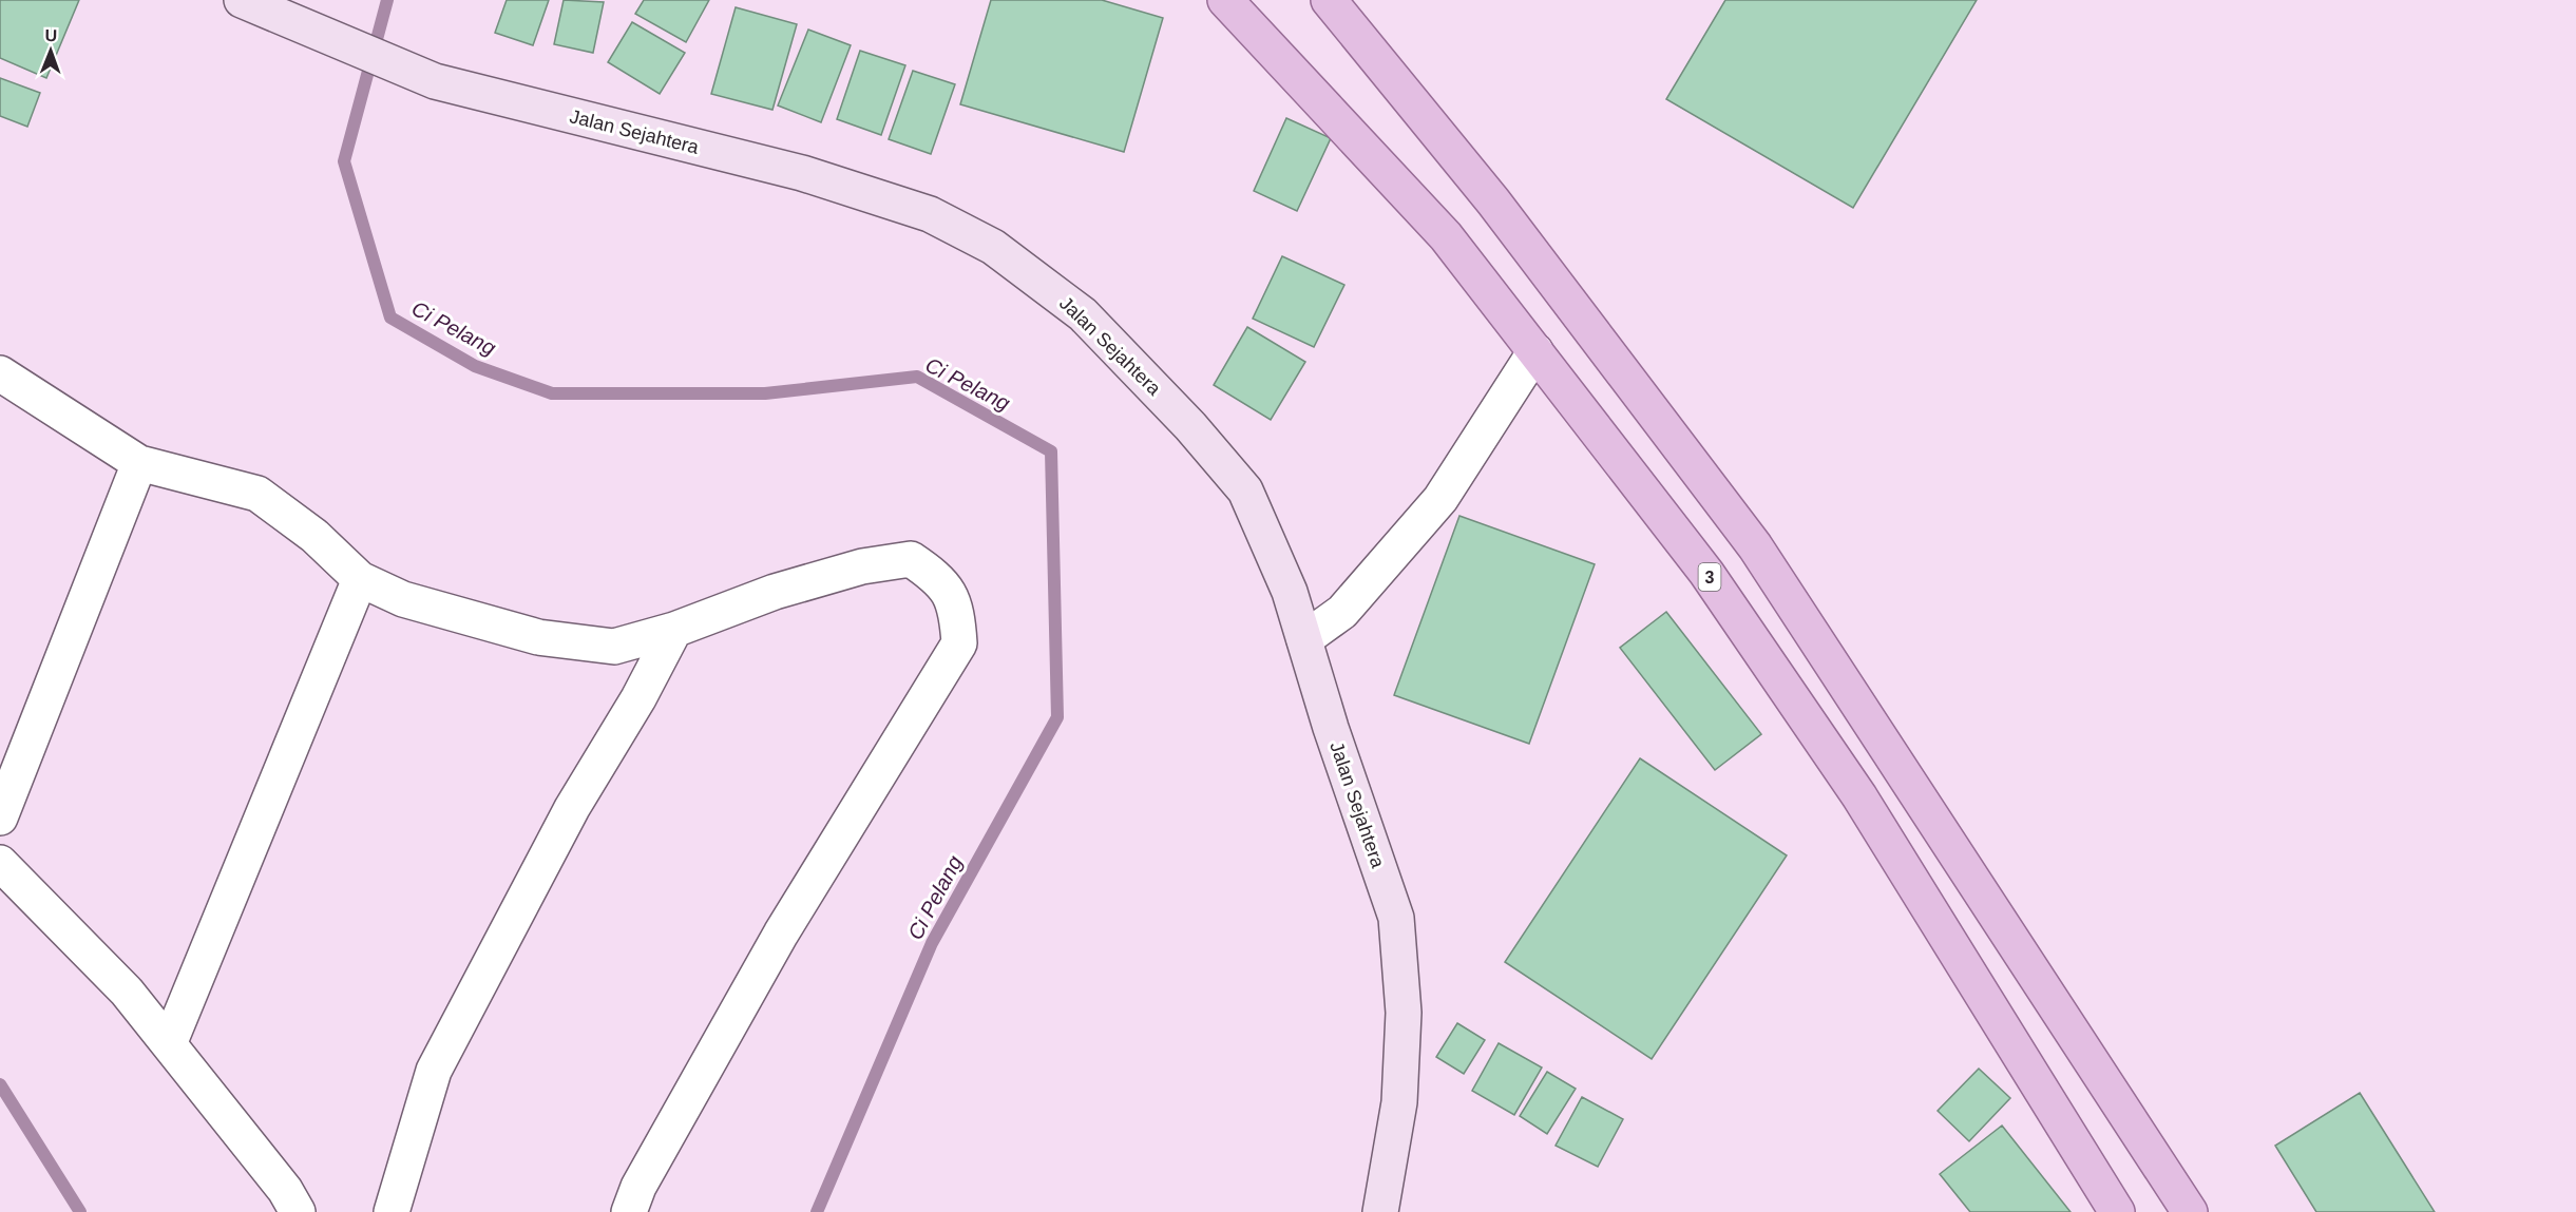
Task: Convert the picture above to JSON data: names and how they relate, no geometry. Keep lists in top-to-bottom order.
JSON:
{
  "streets": {
    "main road": ["3"],
    "street": ["Jalan Sejahtera"]
  },
  "water": ["Ci Pelang"],
  "north": "top"
}
